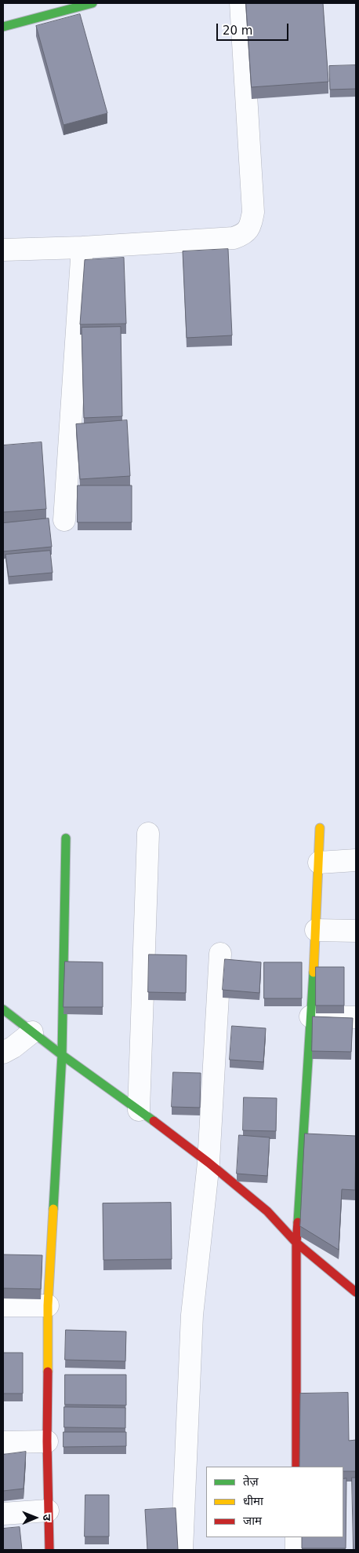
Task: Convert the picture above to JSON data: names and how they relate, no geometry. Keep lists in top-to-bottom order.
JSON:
{
  "legend": ["तेज़", "धीमा", "जाम"],
  "scale_bar": "20 m",
  "north": "right"
}
